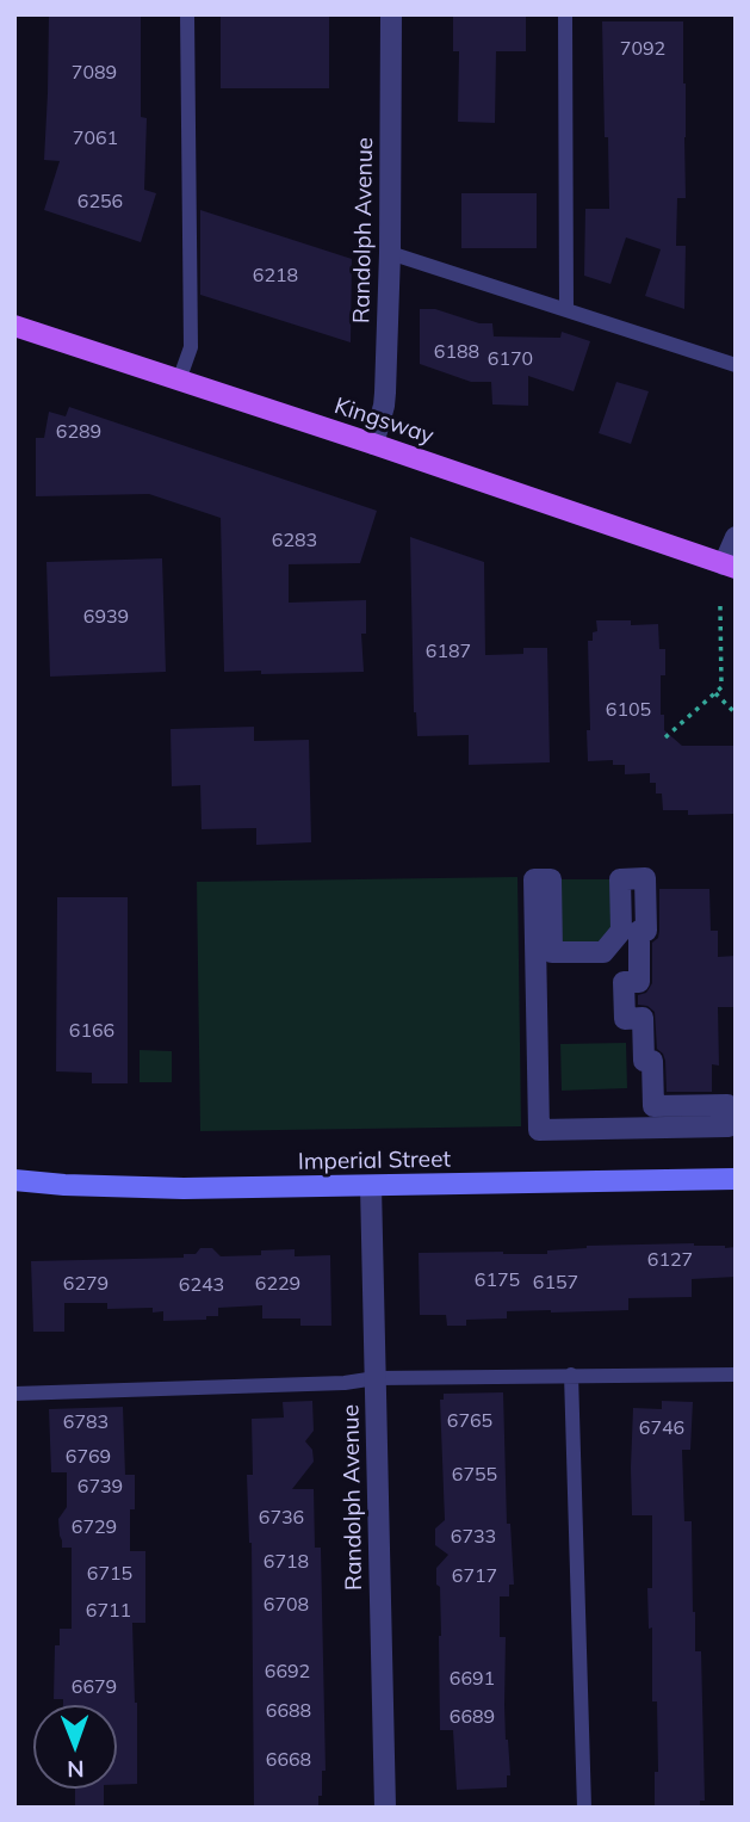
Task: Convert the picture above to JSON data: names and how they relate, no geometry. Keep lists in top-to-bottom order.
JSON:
{
  "streets": {
    "main road": ["Kingsway"],
    "street": ["Randolph Avenue", "Imperial Street"]
  },
  "crossings": [
    ["Randolph Avenue", "Kingsway"],
    ["Randolph Avenue", "Imperial Street"]
  ],
  "house_numbers": [
    "7092",
    "7089",
    "7061",
    "6256",
    "6218",
    "6188",
    "6170",
    "6289",
    "6283",
    "6939",
    "6187",
    "6105",
    "6166",
    "6127",
    "6175",
    "6157",
    "6279",
    "6229",
    "6243",
    "6765",
    "6783",
    "6746",
    "6769",
    "6755",
    "6739",
    "6736",
    "6729",
    "6733",
    "6718",
    "6715",
    "6717",
    "6708",
    "6711",
    "6692",
    "6691",
    "6679",
    "6688",
    "6689",
    "6668"
  ],
  "north": "bottom"
}
